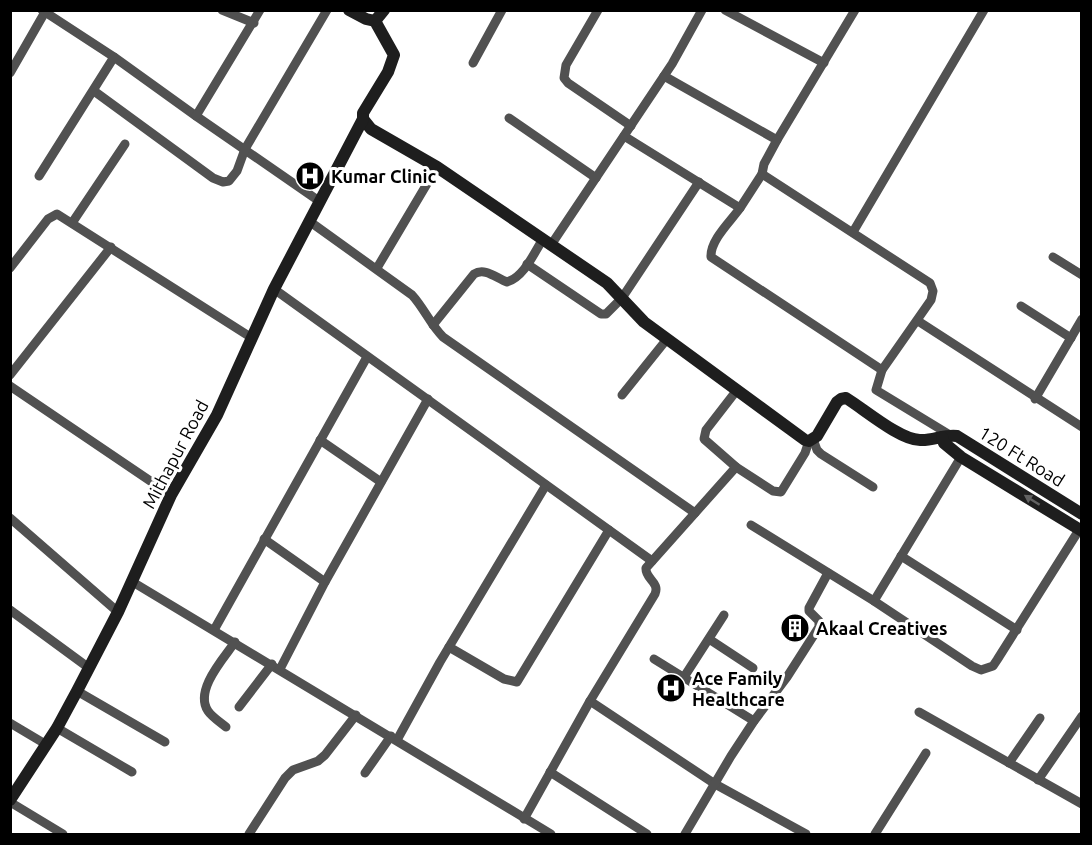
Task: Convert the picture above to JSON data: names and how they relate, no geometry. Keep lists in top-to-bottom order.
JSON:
{
  "streets": {
    "street": ["Mithapur Road", "120 Ft Road"]
  },
  "places": {
    "hospital": ["Kumar Clinic", "Ace Family Healthcare"],
    "building": ["Akaal Creatives"]
  }
}
